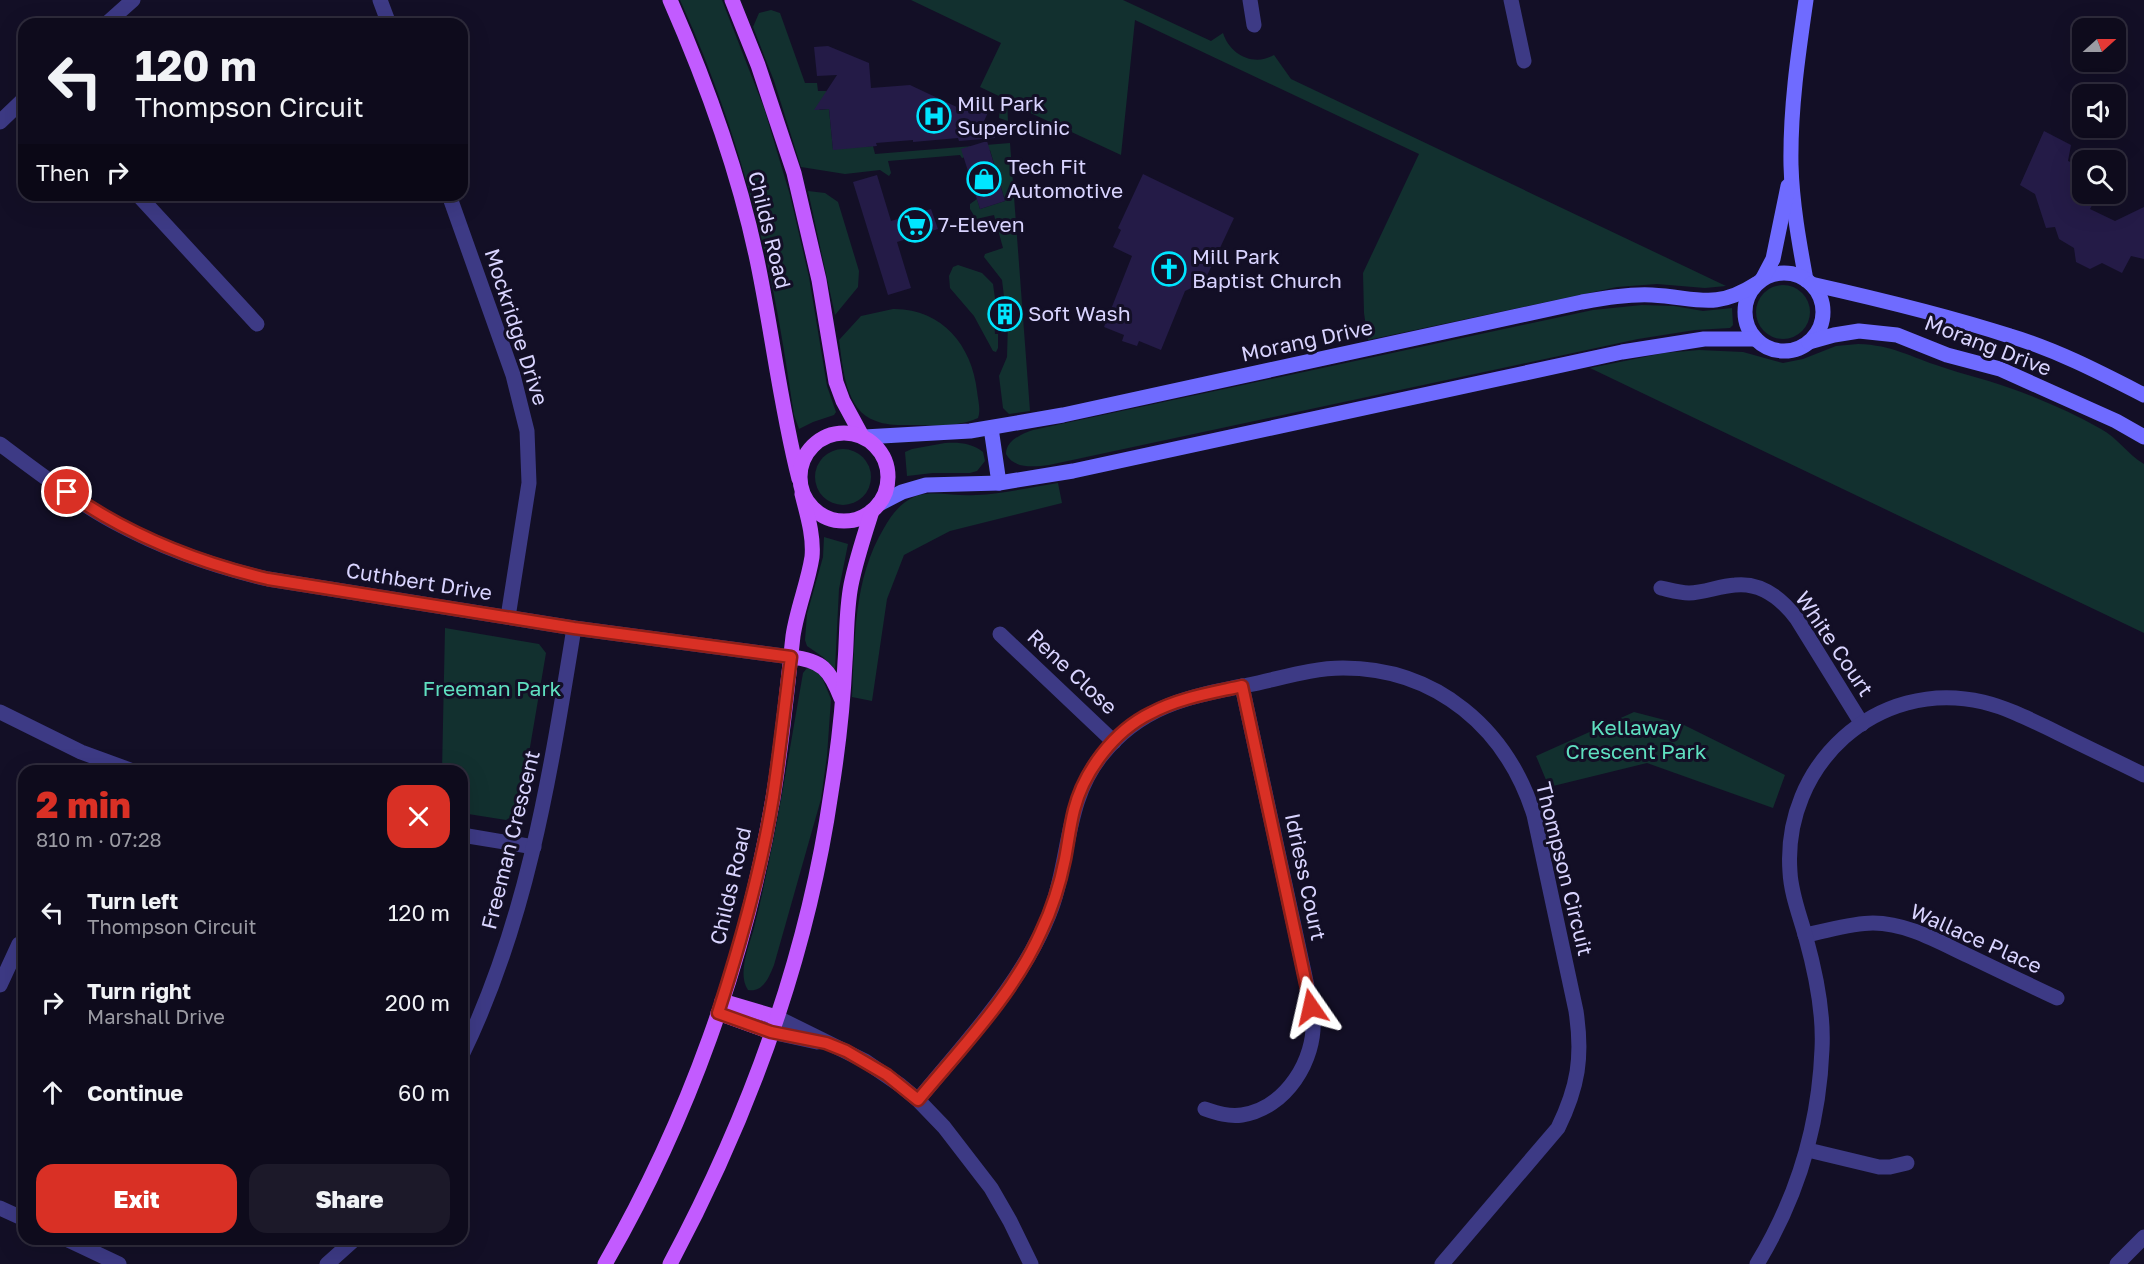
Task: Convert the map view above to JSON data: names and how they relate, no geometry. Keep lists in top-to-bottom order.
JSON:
{
  "streets": {
    "main road": ["Childs Road", "Morang Drive", "Cuthbert Drive"],
    "street": [
      "Mockridge Drive",
      "White Court",
      "Rene Close",
      "Freeman Crescent",
      "Thompson Circuit",
      "Idriess Court",
      "Wallace Place"
    ]
  },
  "crossings": [
    ["Childs Road", "Morang Drive"],
    ["Childs Road", "Cuthbert Drive"],
    ["Mockridge Drive", "Cuthbert Drive"],
    ["Cuthbert Drive", "Freeman Crescent"],
    ["Rene Close", "Thompson Circuit"],
    ["Thompson Circuit", "Idriess Court"]
  ],
  "parks": ["Freeman Park", "Kellaway Crescent Park"],
  "places": {
    "hospital": ["Mill Park Superclinic"],
    "shop": ["Tech Fit Automotive"],
    "supermarket": ["7-Eleven"],
    "church": ["Mill Park Baptist Church"],
    "building": ["Soft Wash"]
  },
  "north": "right",
  "page": {
    "turn": ["120 m", "Thompson Circuit"],
    "then": "Then",
    "heading": ["2 min", "810 m · 07:28"],
    "list": [
      {
        "name": "Turn left",
        "note": "Thompson Circuit",
        "value": "120 m"
      },
      {
        "name": "Turn right",
        "note": "Marshall Drive",
        "value": "200 m"
      },
      {
        "name": "Continue",
        "value": "60 m"
      }
    ],
    "buttons": ["Exit", "Share"]
  }
}
